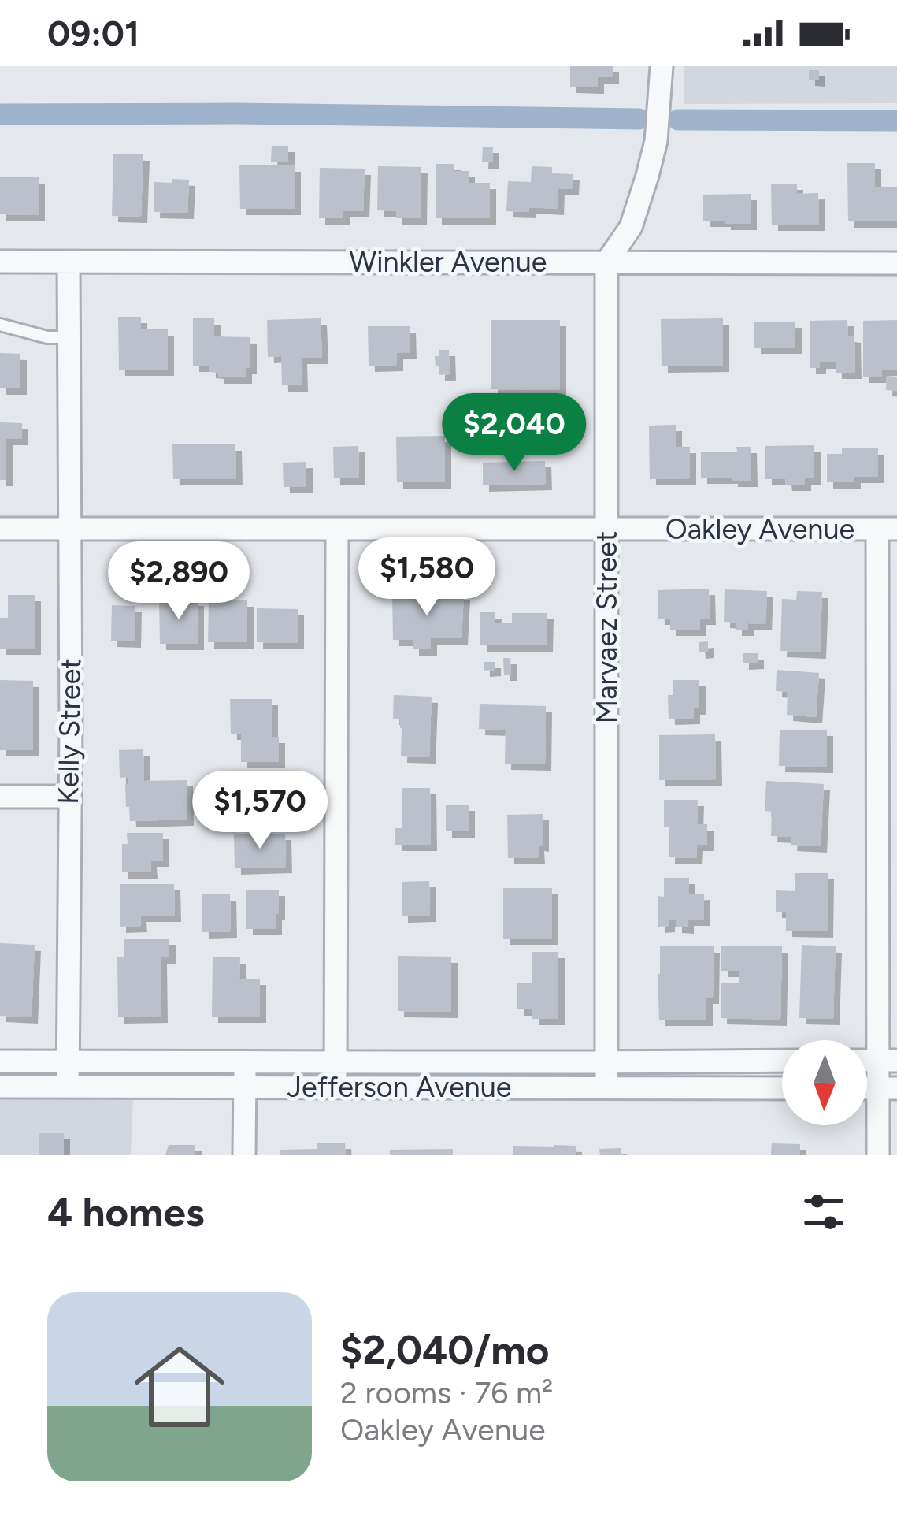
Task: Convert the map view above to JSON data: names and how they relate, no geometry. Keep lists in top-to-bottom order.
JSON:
{
  "streets": {
    "street": [
      "Winkler Avenue",
      "Oakley Avenue",
      "Marvaez Street",
      "Kelly Street",
      "Jefferson Avenue"
    ]
  },
  "crossings": [
    ["Winkler Avenue", "Marvaez Street"],
    ["Winkler Avenue", "Kelly Street"],
    ["Oakley Avenue", "Marvaez Street"],
    ["Oakley Avenue", "Kelly Street"],
    ["Marvaez Street", "Jefferson Avenue"],
    ["Kelly Street", "Jefferson Avenue"]
  ],
  "north": "bottom",
  "page": {
    "status": "09:01",
    "price": [
      "$2,040",
      "$1,580",
      "$2,890",
      "$1,570"
    ],
    "heading": "4 homes",
    "list": [
      {
        "name": "$2,040/mo",
        "note": "2 rooms · 76 m² · Oakley Avenue"
      }
    ]
  }
}
